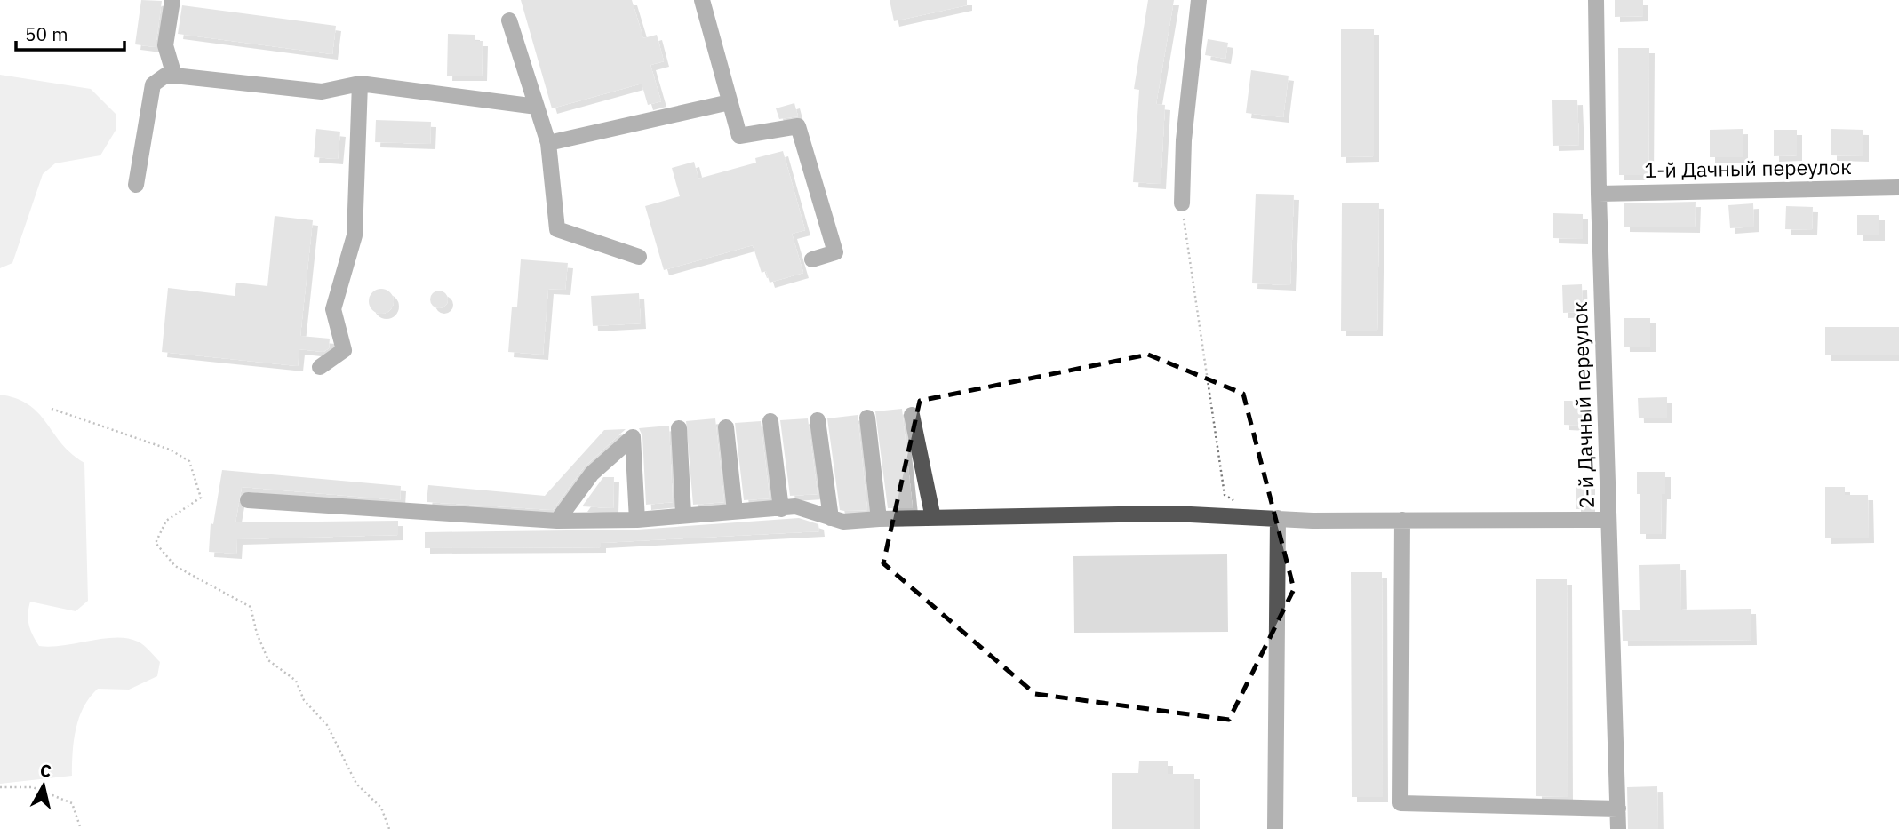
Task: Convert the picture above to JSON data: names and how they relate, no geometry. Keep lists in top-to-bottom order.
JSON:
{
  "streets": {
    "street": ["1-й Дачный переулок", "2-й Дачный переулок"]
  },
  "crossings": [
    ["1-й Дачный переулок", "2-й Дачный переулок"]
  ],
  "scale_bar": "50 m",
  "north": "top"
}
